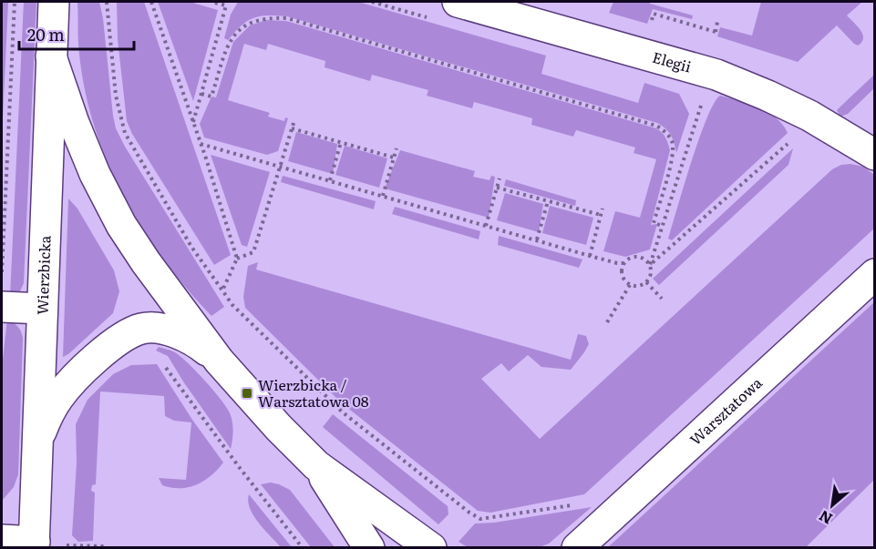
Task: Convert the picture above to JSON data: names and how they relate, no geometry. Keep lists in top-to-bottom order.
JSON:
{
  "streets": {
    "street": ["Elegii", "Wierzbicka", "Warsztatowa"]
  },
  "places": {
    "transit": ["Wierzbicka / Warsztatowa 08"]
  },
  "scale_bar": "20 m",
  "north": "bottom left"
}
